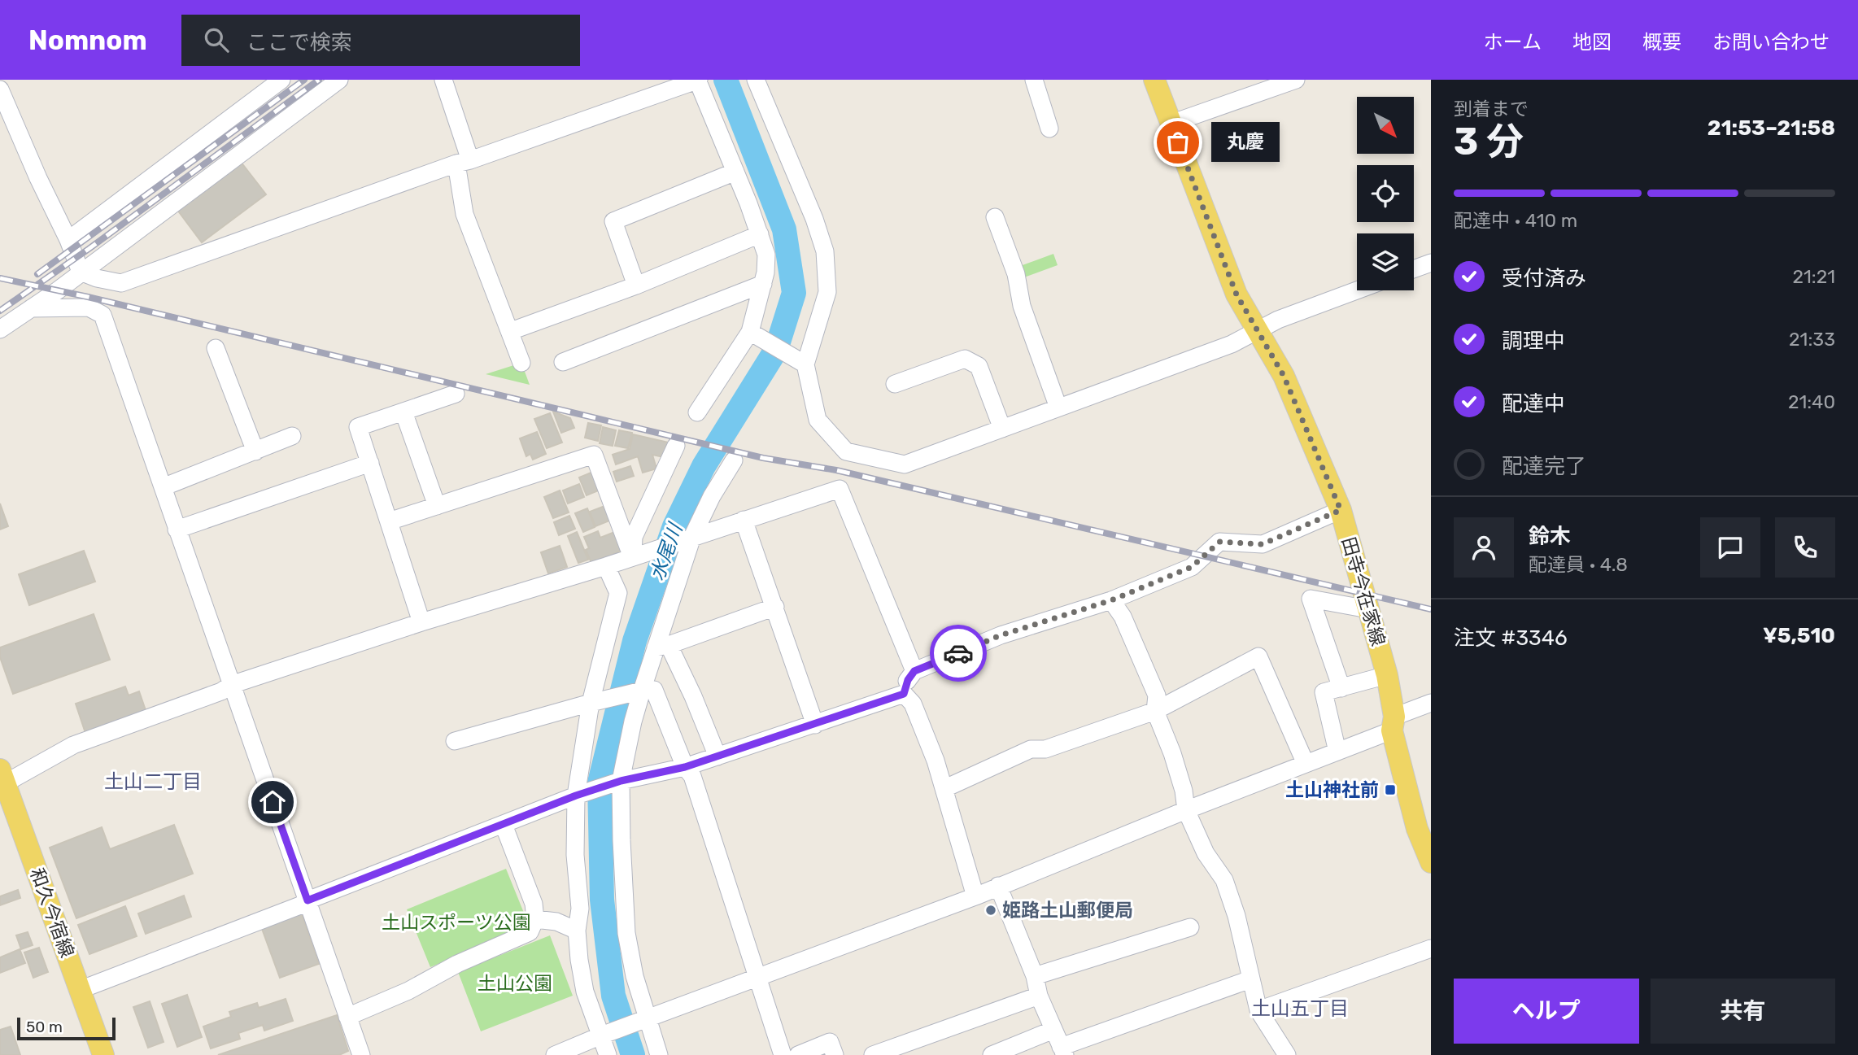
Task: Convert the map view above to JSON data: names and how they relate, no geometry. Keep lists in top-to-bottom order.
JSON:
{
  "streets": {
    "main road": ["田寺今在家線", "和久今宿線"]
  },
  "districts": ["土山二丁目", "土山五丁目"],
  "water": ["水尾川"],
  "parks": ["土山スポーツ公園", "土山公園"],
  "places": {
    "other": ["丸慶", "姫路土山郵便局"],
    "transit": ["土山神社前"]
  },
  "scale_bar": "50 m",
  "north": "bottom right",
  "page": {
    "header": "Nomnom",
    "search": "ここで検索",
    "nav": [
      "ホーム",
      "地図",
      "概要",
      "お問い合わせ"
    ],
    "heading": ["3 分", "到着まで", "21:53–21:58"],
    "panel": [
      "鈴木",
      "配達員 · 4.8",
      "注文 #3346",
      "¥5,510"
    ],
    "bubble": "丸慶",
    "bar": "配達中 · 410 m",
    "list": [
      ["受付済み", "21:21"],
      ["調理中", "21:33"],
      ["配達中", "21:40"],
      "配達完了"
    ],
    "buttons": ["ヘルプ", "共有"],
    "scale": "50 m"
  }
}
